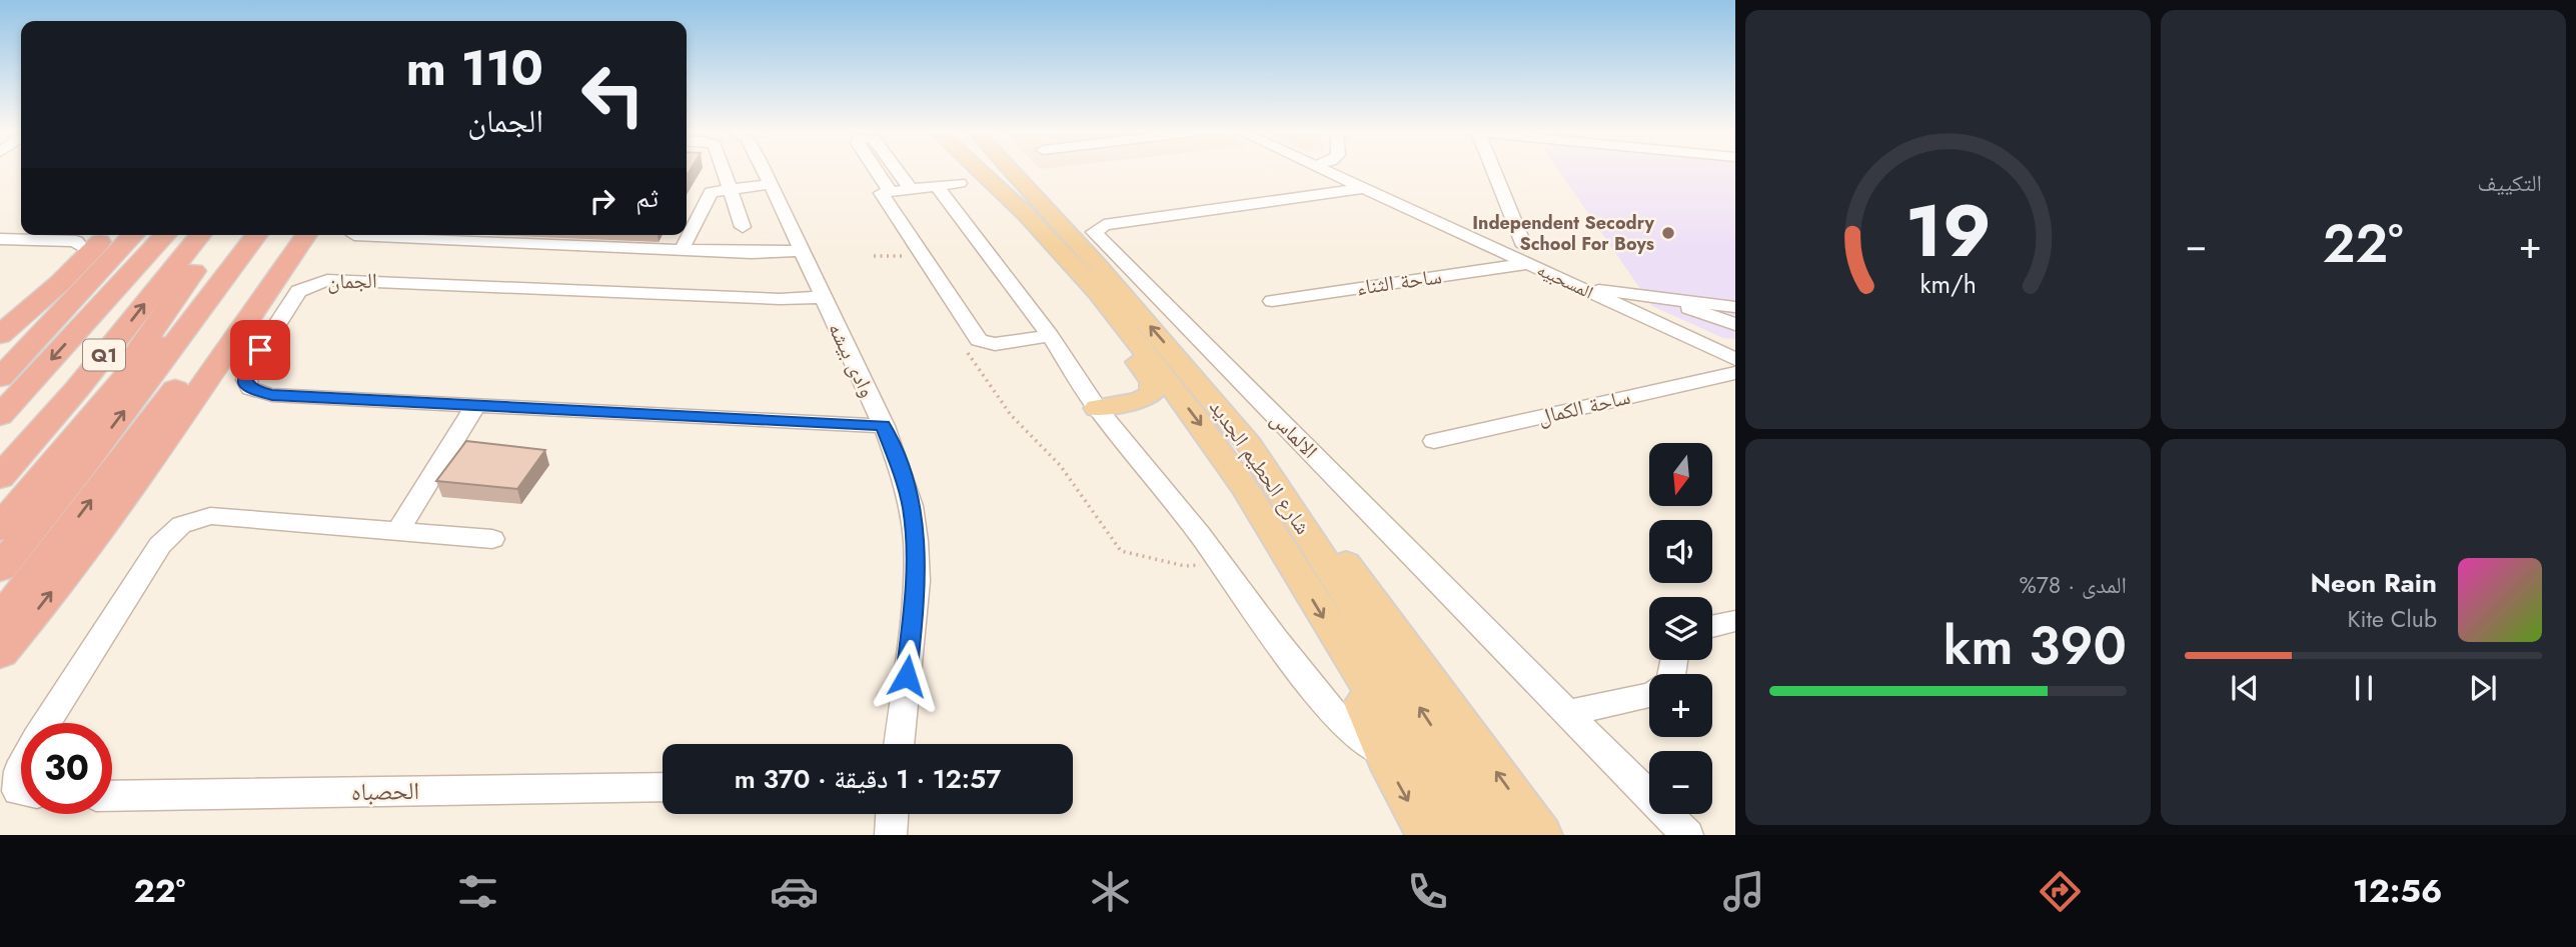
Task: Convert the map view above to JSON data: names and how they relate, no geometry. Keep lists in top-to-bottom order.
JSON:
{
  "streets": {
    "highway": ["Q1"],
    "main road": ["شارع الحطيم الجديد"],
    "street": [
      "الجمان",
      "المسحبيه",
      "ساحة الثناء",
      "وادى بيشه",
      "ساحة الكمال",
      "الالماس",
      "الحصباه"
    ]
  },
  "crossings": [
    ["الجمان", "وادى بيشه"],
    ["المسحبيه", "ساحة الثناء"],
    ["المسحبيه", "الالماس"]
  ],
  "places": ["Independent Secodry School For Boys"],
  "north": "bottom",
  "page": {
    "tile": [
      "التكييف",
      ["المدى · 78%", "390 km"]
    ],
    "turn": ["110 m", "الجمان"],
    "then": "ثم",
    "heat": ["−", "22°", "+"],
    "map_buttons": ["+", "−"],
    "song": ["Neon Rain", "Kite Club"],
    "limit": "30",
    "trip": "12:57 · 1 دقيقة · 370 m",
    "tabs": ["12:56", "22°"],
    "gauge": ["19", "km/h"]
  }
}
